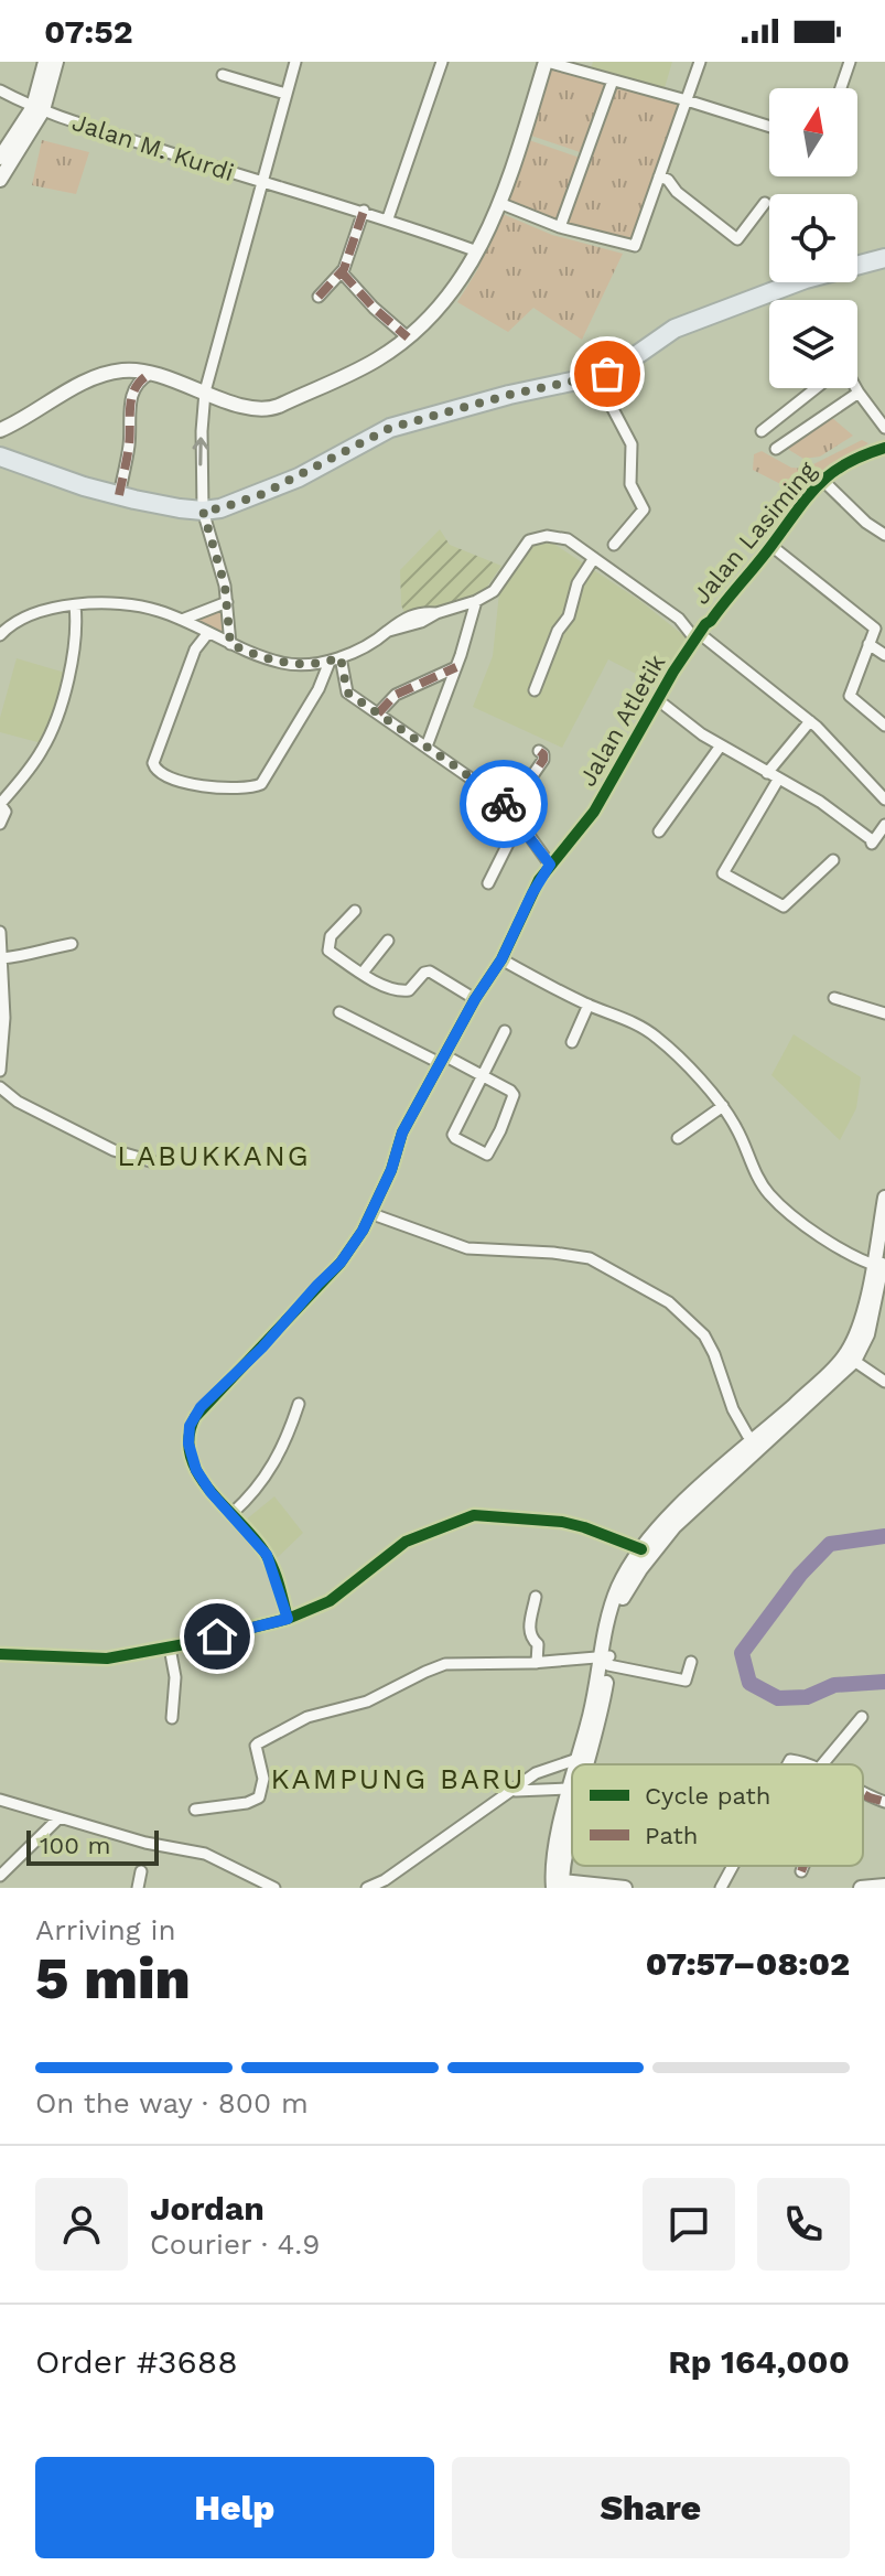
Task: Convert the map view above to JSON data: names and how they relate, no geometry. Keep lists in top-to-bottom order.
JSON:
{
  "streets": {
    "street": ["Jalan M. Kurdi", "Jalan Lasiming", "Jalan Atletik"]
  },
  "crossings": [
    ["Jalan Lasiming", "Jalan Atletik"]
  ],
  "districts": ["LABUKKANG", "KAMPUNG BARU"],
  "legend": ["Cycle path", "Path"],
  "scale_bar": "100 m",
  "north": "top",
  "page": {
    "status": "07:52",
    "scale": "100 m",
    "heading": ["5 min", "Arriving in", "07:57–08:02"],
    "panel": [
      "Jordan",
      "Courier · 4.9",
      "Order #3688",
      "Rp 164,000"
    ],
    "bar": "On the way · 800 m",
    "buttons": ["Help", "Share"]
  }
}
